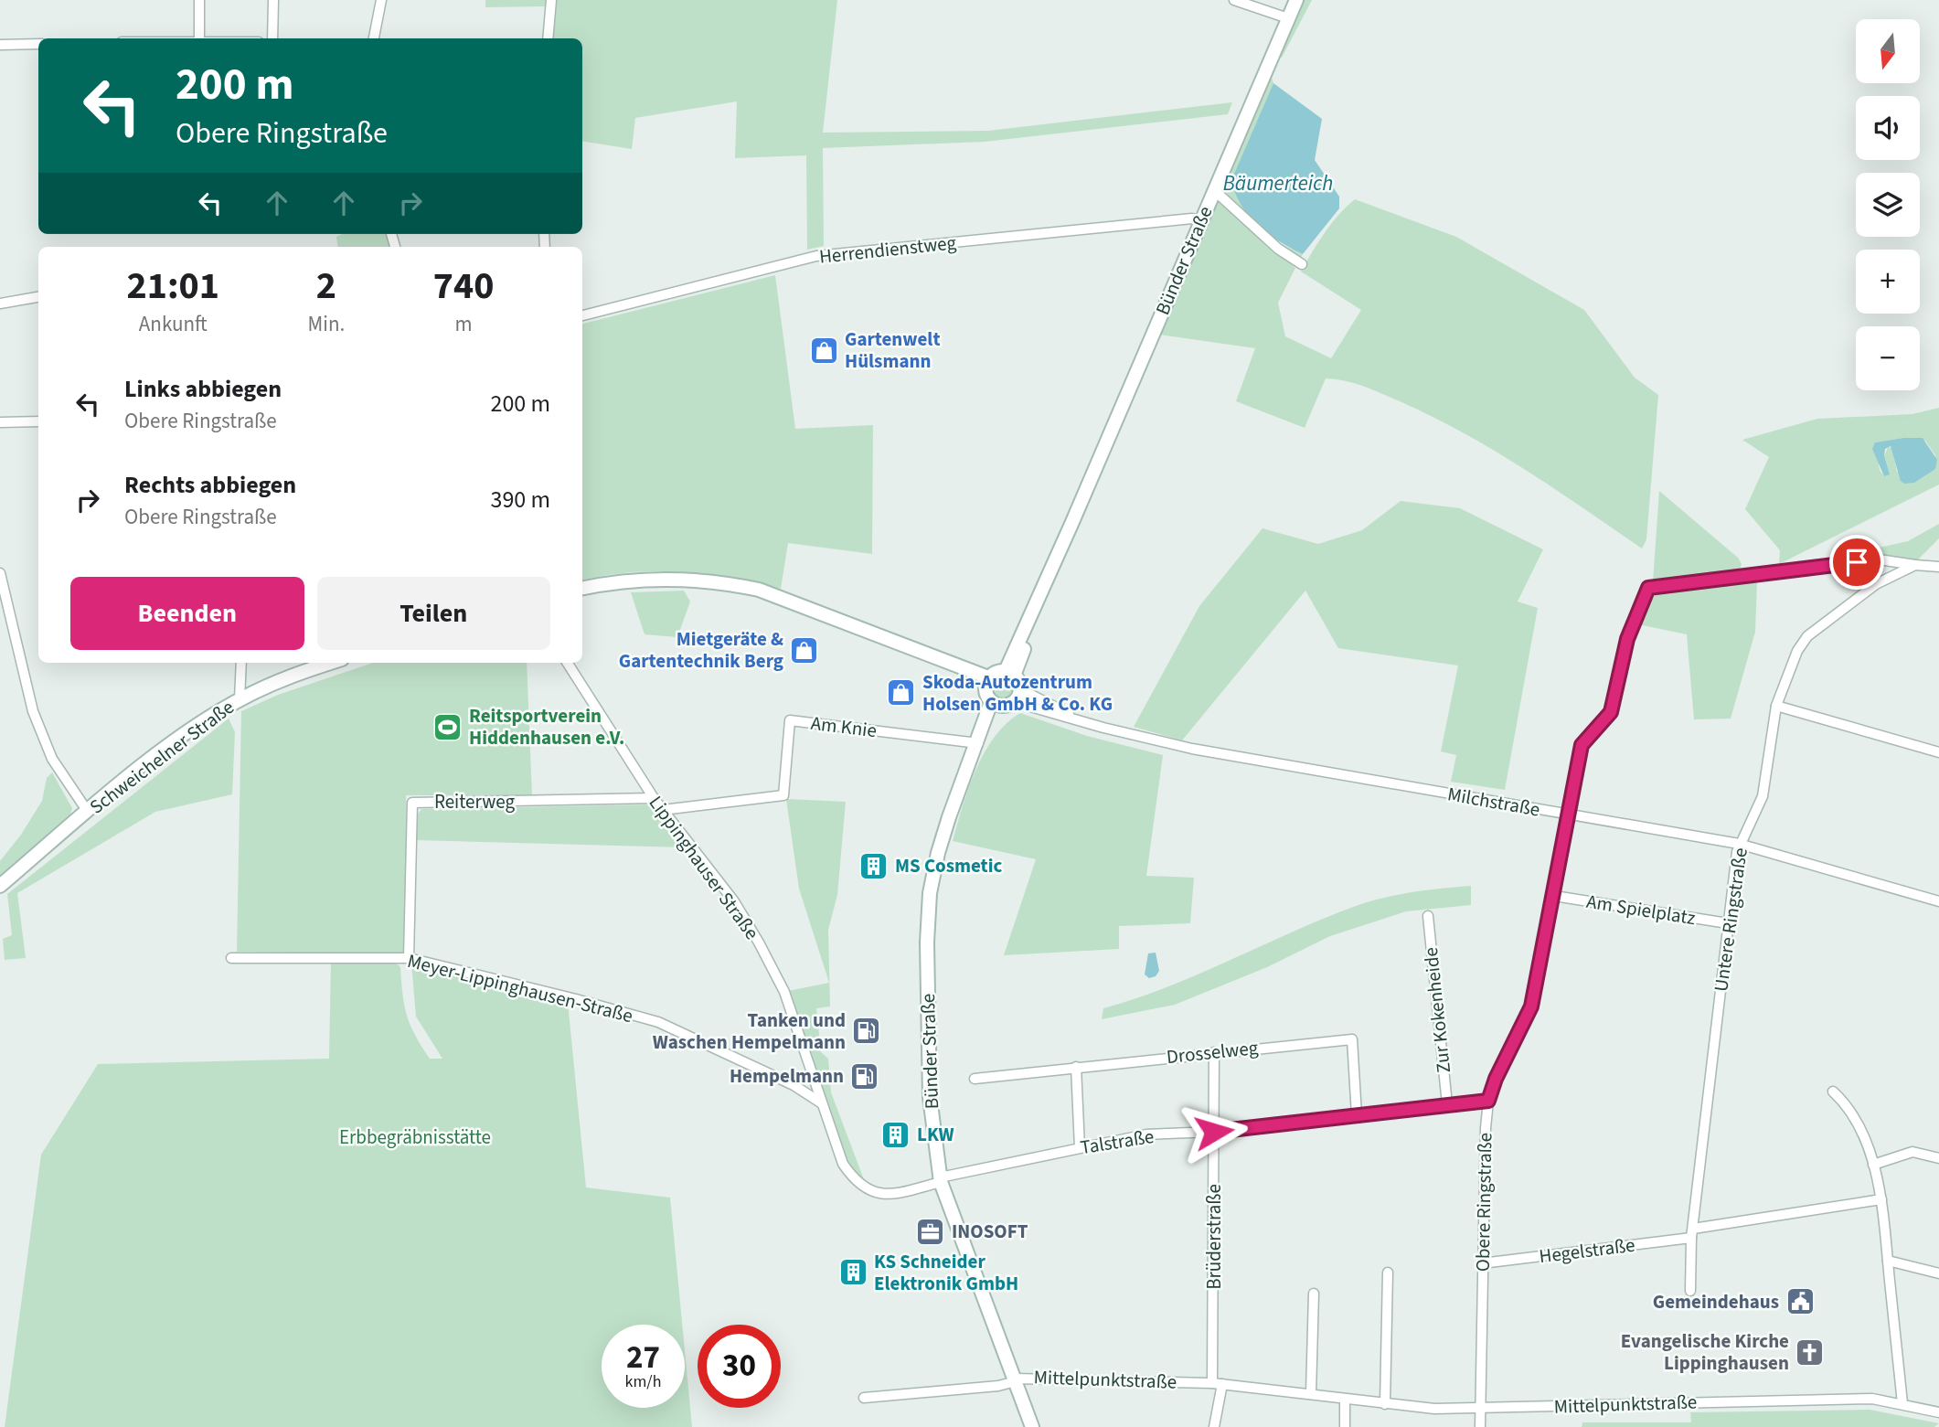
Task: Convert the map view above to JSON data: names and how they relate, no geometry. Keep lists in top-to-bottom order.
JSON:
{
  "streets": {
    "main road": ["Bünder Straße", "Schweichelner Straße"],
    "street": [
      "Herrendienstweg",
      "Am Knie",
      "Reiterweg",
      "Milchstraße",
      "Lippinghauser Straße",
      "Am Spielplatz",
      "Untere Ringstraße",
      "Meyer-Lippinghausen-Straße",
      "Zur Kokenheide",
      "Drosselweg",
      "Talstraße",
      "Obere Ringstraße",
      "Brüderstraße",
      "Hegelstraße",
      "Mittelpunktstraße"
    ]
  },
  "crossings": [
    ["Herrendienstweg", "Bünder Straße"],
    ["Bünder Straße", "Am Knie"],
    ["Bünder Straße", "Lippinghauser Straße"],
    ["Bünder Straße", "Talstraße"],
    ["Bünder Straße", "Mittelpunktstraße"],
    ["Am Knie", "Lippinghauser Straße"],
    ["Reiterweg", "Lippinghauser Straße"],
    ["Reiterweg", "Meyer-Lippinghausen-Straße"],
    ["Milchstraße", "Untere Ringstraße"],
    ["Milchstraße", "Obere Ringstraße"],
    ["Lippinghauser Straße", "Meyer-Lippinghausen-Straße"],
    ["Lippinghauser Straße", "Talstraße"],
    ["Am Spielplatz", "Untere Ringstraße"],
    ["Am Spielplatz", "Obere Ringstraße"],
    ["Untere Ringstraße", "Obere Ringstraße"],
    ["Untere Ringstraße", "Hegelstraße"],
    ["Zur Kokenheide", "Talstraße"],
    ["Drosselweg", "Talstraße"],
    ["Drosselweg", "Brüderstraße"],
    ["Talstraße", "Obere Ringstraße"],
    ["Talstraße", "Brüderstraße"],
    ["Obere Ringstraße", "Hegelstraße"],
    ["Obere Ringstraße", "Mittelpunktstraße"],
    ["Brüderstraße", "Mittelpunktstraße"]
  ],
  "water": ["Bäumerteich"],
  "parks": ["Erbbegräbnisstätte"],
  "places": {
    "shop": ["Gartenwelt Hülsmann", "Mietgeräte & Gartentechnik Berg", "Skoda-Autozentrum Holsen GmbH & Co. KG"],
    "sports": ["Reitsportverein Hiddenhausen e.V."],
    "building": ["MS Cosmetic", "LKW", "KS Schneider Elektronik GmbH"],
    "fuel station": ["Tanken und Waschen Hempelmann", "Hempelmann"],
    "office": ["INOSOFT"],
    "public building": ["Gemeindehaus"],
    "church": ["Evangelische Kirche Lippinghausen"]
  },
  "north": "bottom",
  "page": {
    "map_buttons": ["+", "−"],
    "turn": ["200 m", "Obere Ringstraße"],
    "eta": [
      "21:01",
      "Ankunft",
      "2",
      "Min.",
      "740",
      "m"
    ],
    "list": [
      {
        "name": "Links abbiegen",
        "note": "Obere Ringstraße",
        "value": "200 m"
      },
      {
        "name": "Rechts abbiegen",
        "note": "Obere Ringstraße",
        "value": "390 m"
      }
    ],
    "buttons": ["Beenden", "Teilen"],
    "speed": "27 km/h",
    "limit": "30"
  }
}
